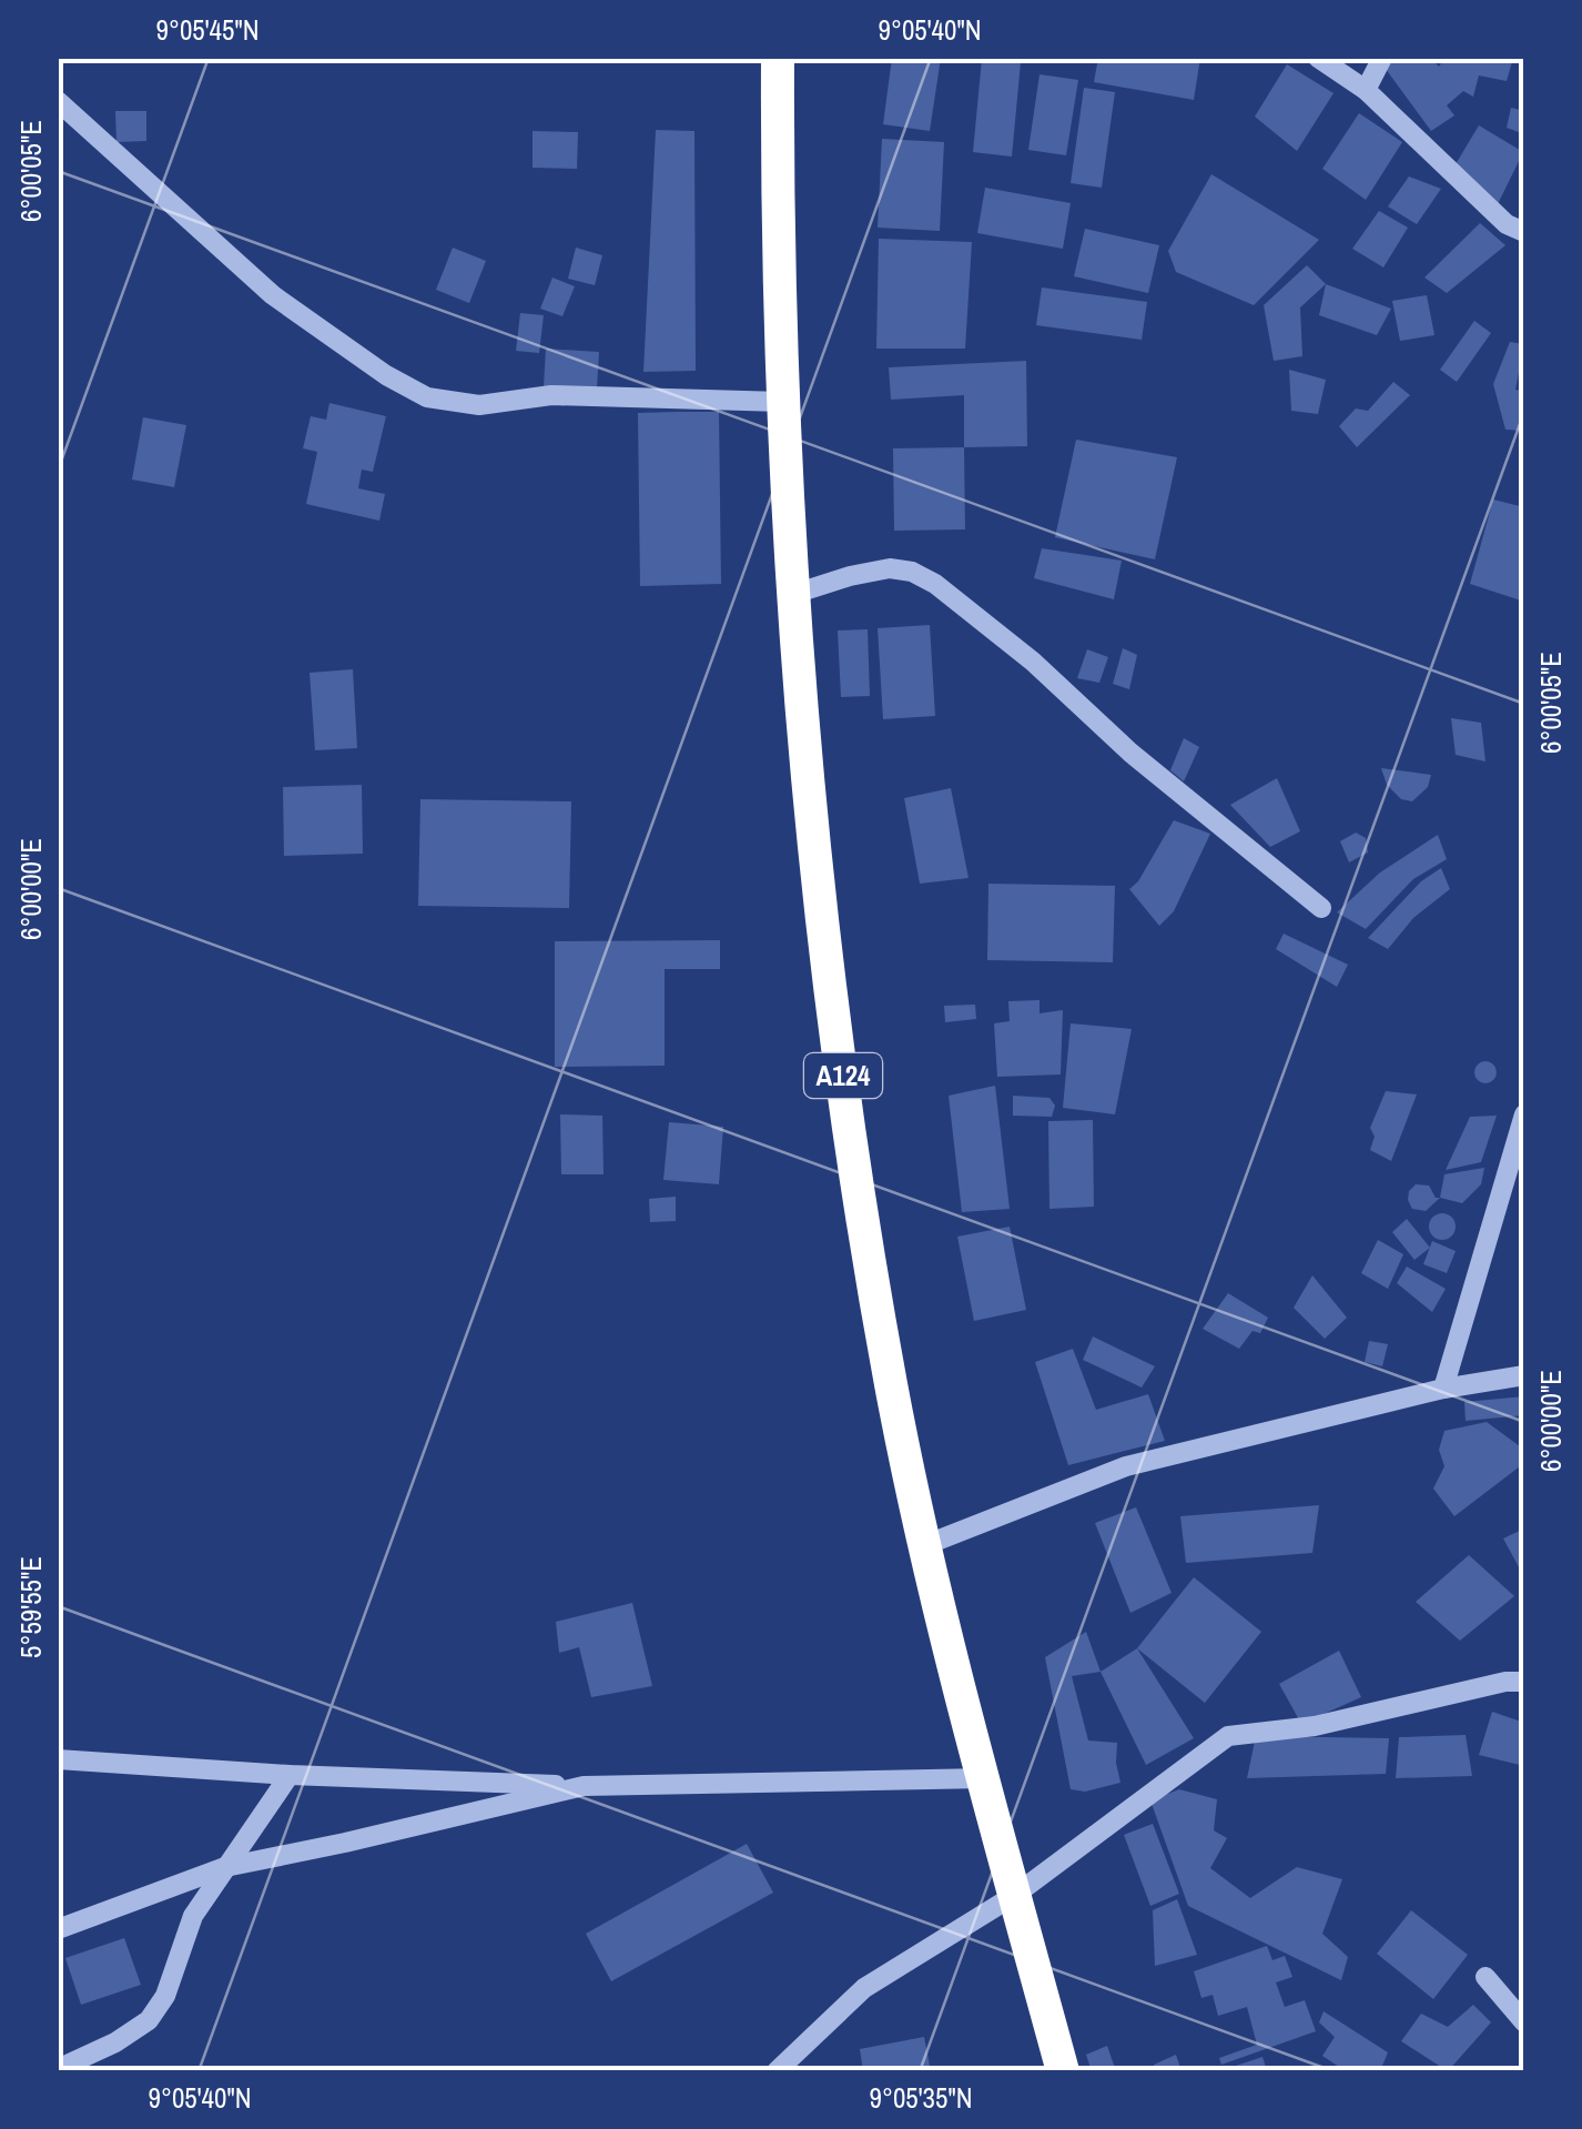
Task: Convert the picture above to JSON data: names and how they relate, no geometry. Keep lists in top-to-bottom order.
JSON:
{
  "streets": {
    "highway": ["A124"]
  },
  "coordinates": [
    "9°05'45\"N",
    "9°05'40\"N",
    "6°00'05\"E",
    "6°00'00\"E",
    "5°59'55\"E",
    "9°05'35\"N"
  ]
}
